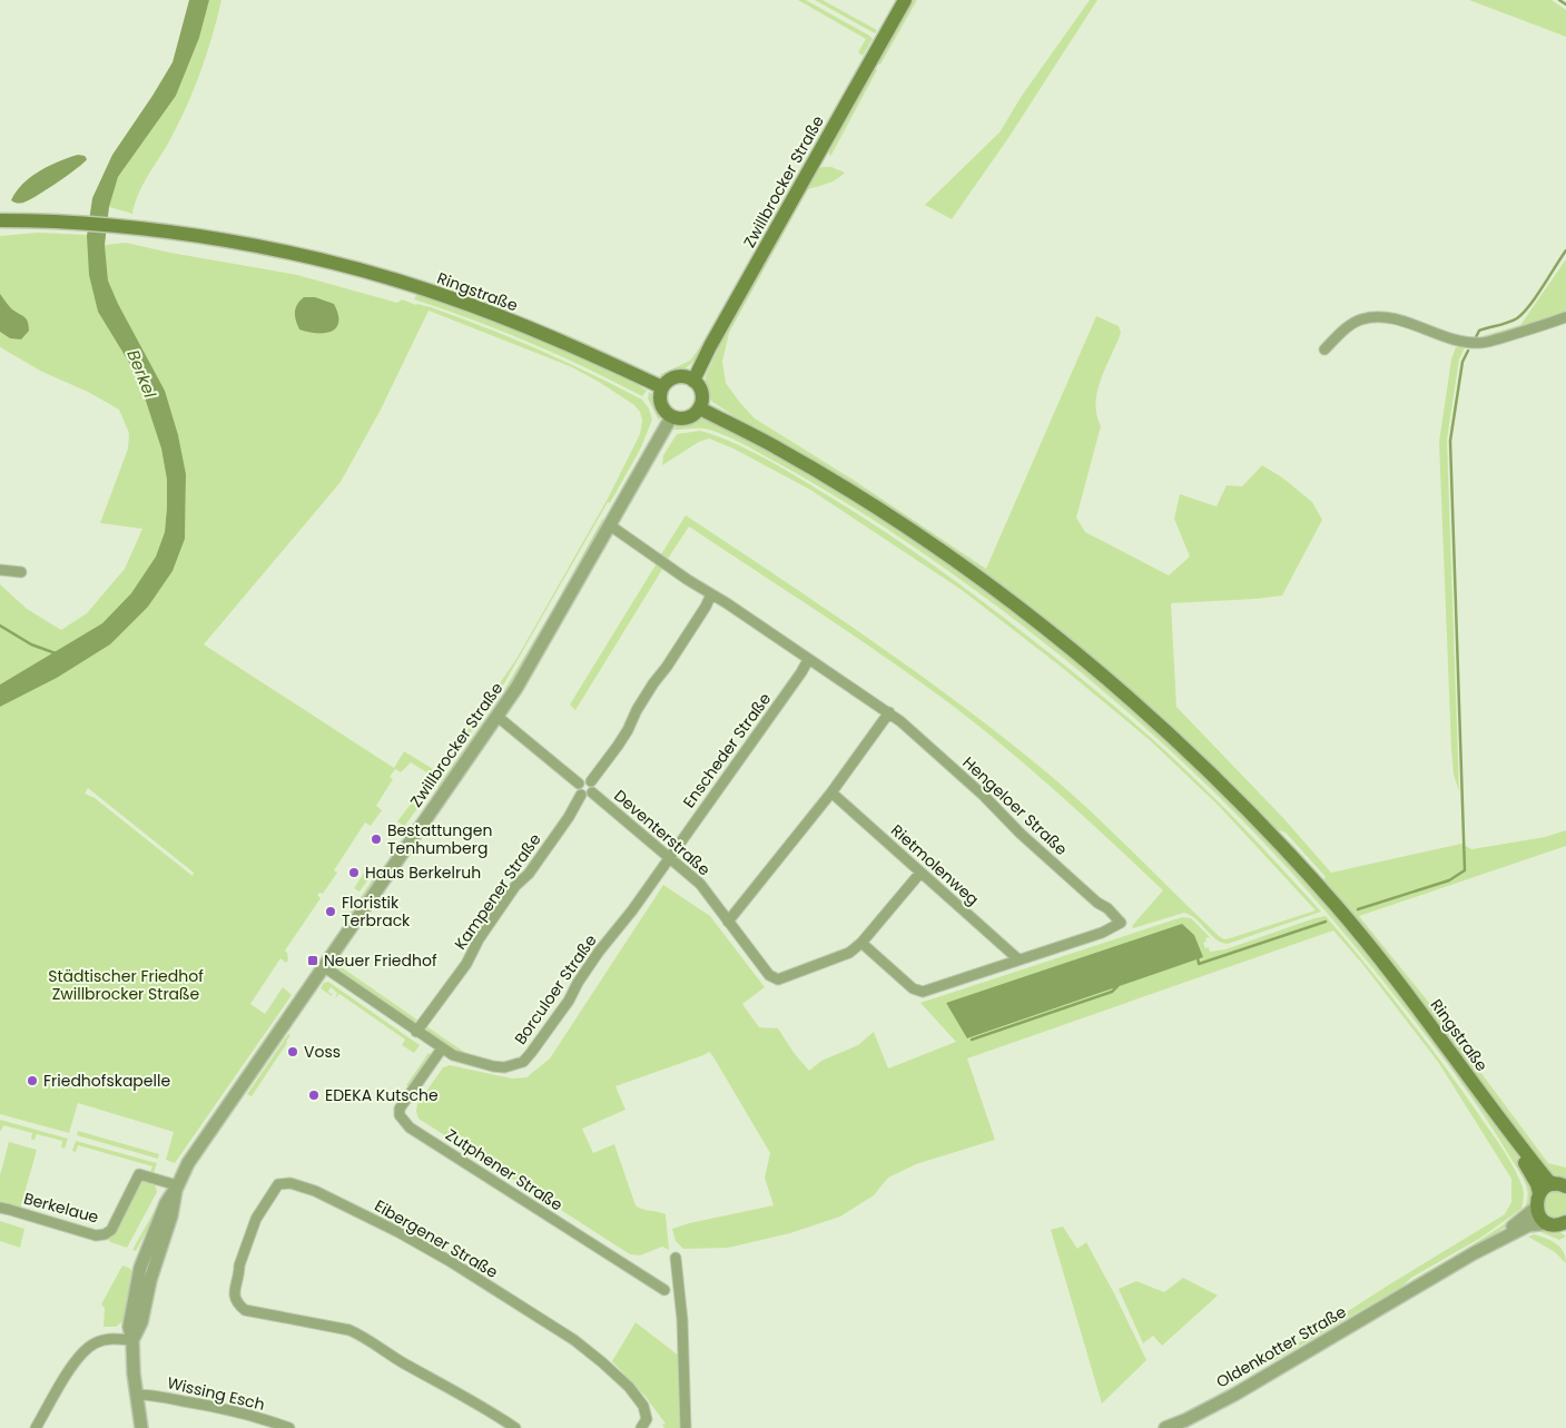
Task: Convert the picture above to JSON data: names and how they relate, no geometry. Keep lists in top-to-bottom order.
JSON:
{
  "streets": {
    "main road": ["Zwillbrocker Straße", "Ringstraße"],
    "street": [
      "Enscheder Straße",
      "Hengeloer Straße",
      "Deventerstraße",
      "Rietmolenweg",
      "Kampener Straße",
      "Borculoer Straße",
      "Zutphener Straße",
      "Berkelaue",
      "Eibergener Straße",
      "Oldenkotter Straße",
      "Wissing Esch"
    ]
  },
  "crossings": [
    ["Zwillbrocker Straße", "Ringstraße"],
    ["Zwillbrocker Straße", "Borculoer Straße"],
    ["Zwillbrocker Straße", "Berkelaue"],
    ["Zwillbrocker Straße", "Wissing Esch"],
    ["Enscheder Straße", "Hengeloer Straße"],
    ["Enscheder Straße", "Deventerstraße"],
    ["Enscheder Straße", "Borculoer Straße"],
    ["Hengeloer Straße", "Rietmolenweg"],
    ["Deventerstraße", "Rietmolenweg"],
    ["Deventerstraße", "Kampener Straße"],
    ["Deventerstraße", "Borculoer Straße"],
    ["Kampener Straße", "Borculoer Straße"],
    ["Borculoer Straße", "Zutphener Straße"]
  ],
  "water": ["Berkel"],
  "parks": ["Städtischer Friedhof Zwillbrocker Straße"],
  "places": {
    "other": [
      "Bestattungen Tenhumberg",
      "Haus Berkelruh",
      "Floristik Terbrack",
      "Voss",
      "Friedhofskapelle",
      "EDEKA Kutsche"
    ],
    "transit": ["Neuer Friedhof"]
  }
}
